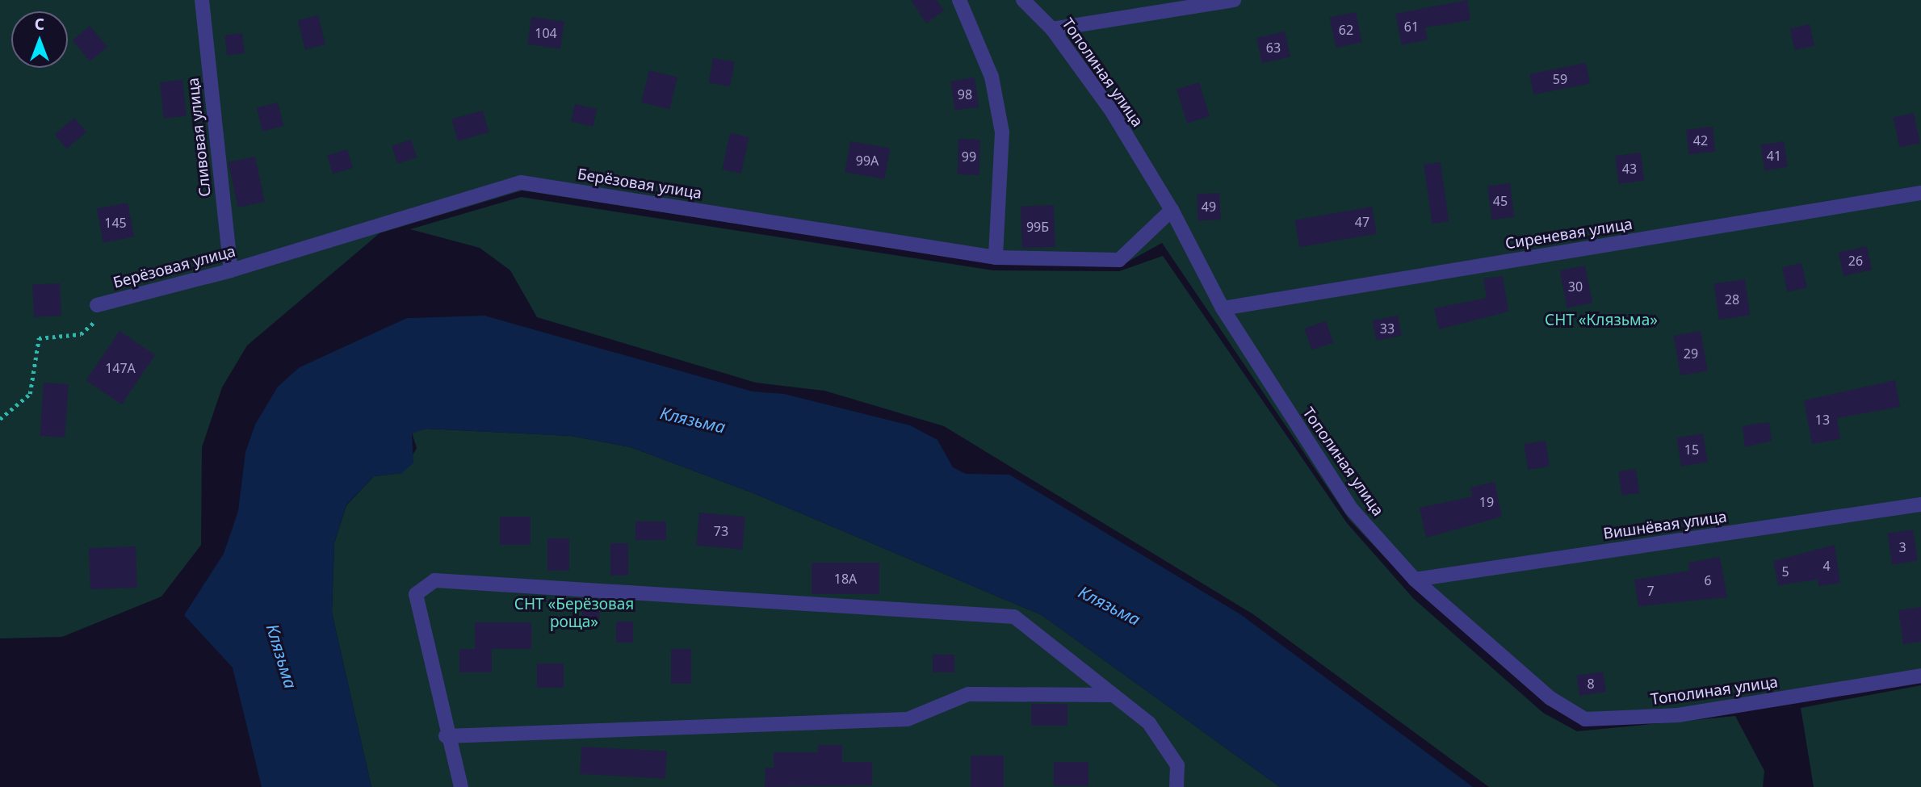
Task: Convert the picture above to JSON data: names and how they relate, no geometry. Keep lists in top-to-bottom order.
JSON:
{
  "streets": {
    "street": [
      "Тополиная улица",
      "Сливовая улица",
      "Берёзовая улица",
      "Сиреневая улица",
      "Вишнёвая улица"
    ]
  },
  "crossings": [
    ["Тополиная улица", "Берёзовая улица"],
    ["Тополиная улица", "Сиреневая улица"],
    ["Тополиная улица", "Вишнёвая улица"],
    ["Сливовая улица", "Берёзовая улица"]
  ],
  "water": ["Клязьма"],
  "parks": ["СНТ «Клязьма»", "СНТ «Берёзовая роща»"],
  "house_numbers": [
    "61",
    "62",
    "104",
    "63",
    "59",
    "98",
    "42",
    "41",
    "99",
    "99А",
    "43",
    "45",
    "49",
    "47",
    "145",
    "99Б",
    "26",
    "30",
    "28",
    "33",
    "29",
    "147А",
    "13",
    "15",
    "19",
    "73",
    "3",
    "4",
    "5",
    "18А",
    "6",
    "7",
    "8"
  ],
  "north": "top"
}
